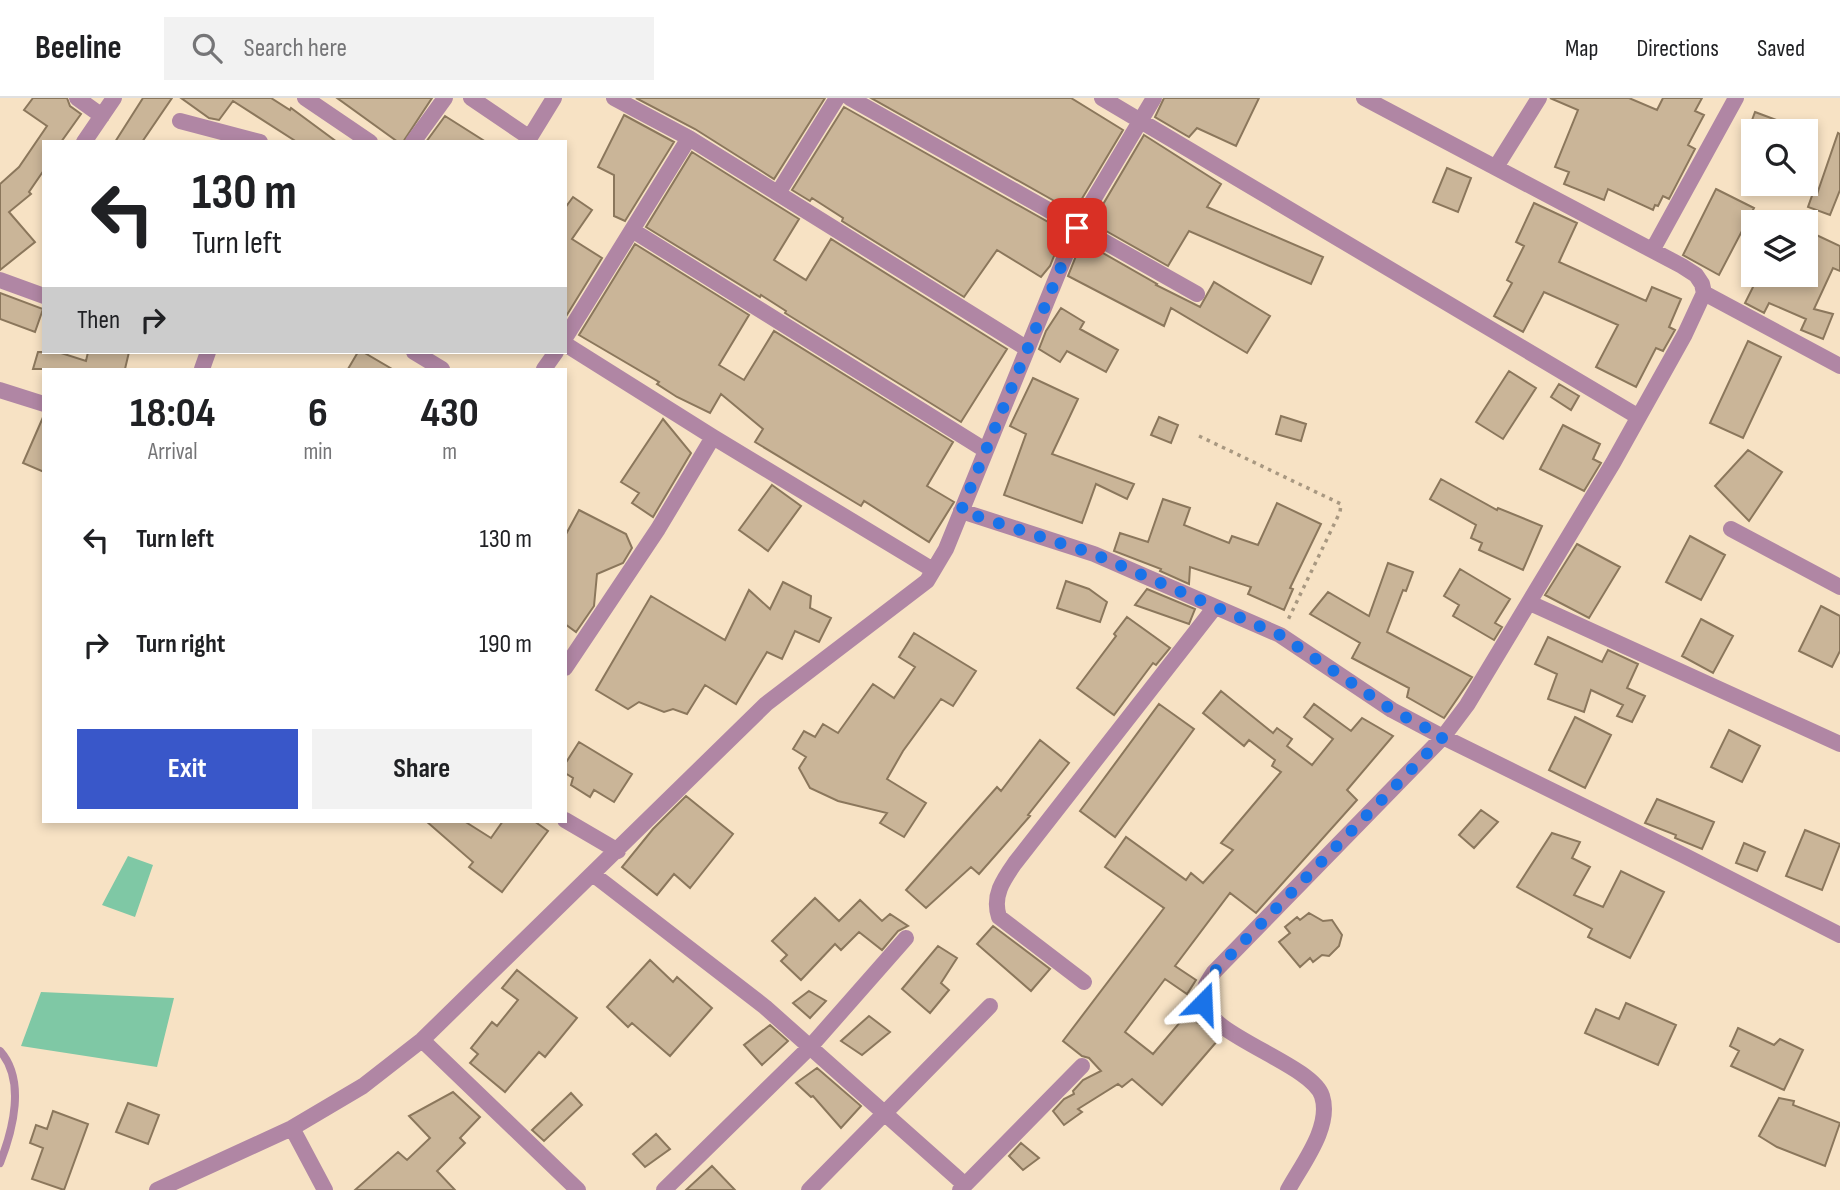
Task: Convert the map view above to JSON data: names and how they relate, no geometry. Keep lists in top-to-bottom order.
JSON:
{
  "page": {
    "header": "Beeline",
    "search": "Search here",
    "nav": ["Map", "Directions", "Saved"],
    "turn": ["130 m", "Turn left"],
    "then": "Then",
    "eta": [
      "18:04",
      "Arrival",
      "6",
      "min",
      "430",
      "m"
    ],
    "list": [
      {
        "name": "Turn left",
        "value": "130 m"
      },
      {
        "name": "Turn right",
        "value": "190 m"
      }
    ],
    "buttons": ["Exit", "Share"]
  }
}
